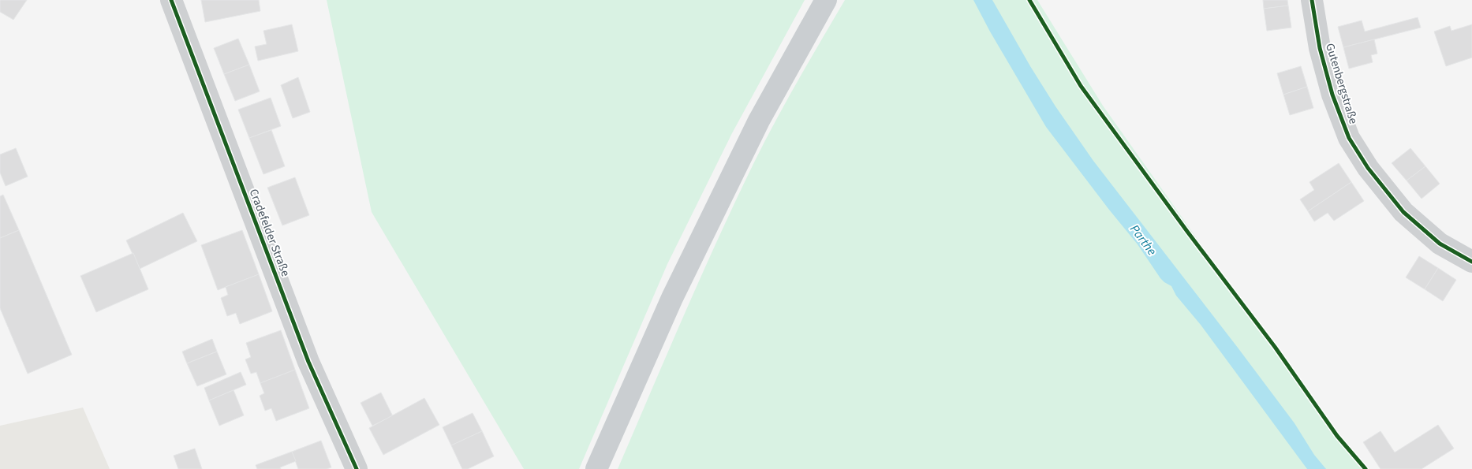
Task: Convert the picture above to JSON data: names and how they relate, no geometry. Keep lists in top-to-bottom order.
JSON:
{
  "streets": {
    "street": ["Gutenbergstraße", "Cradefelder Straße"]
  },
  "water": ["Parthe"]
}
